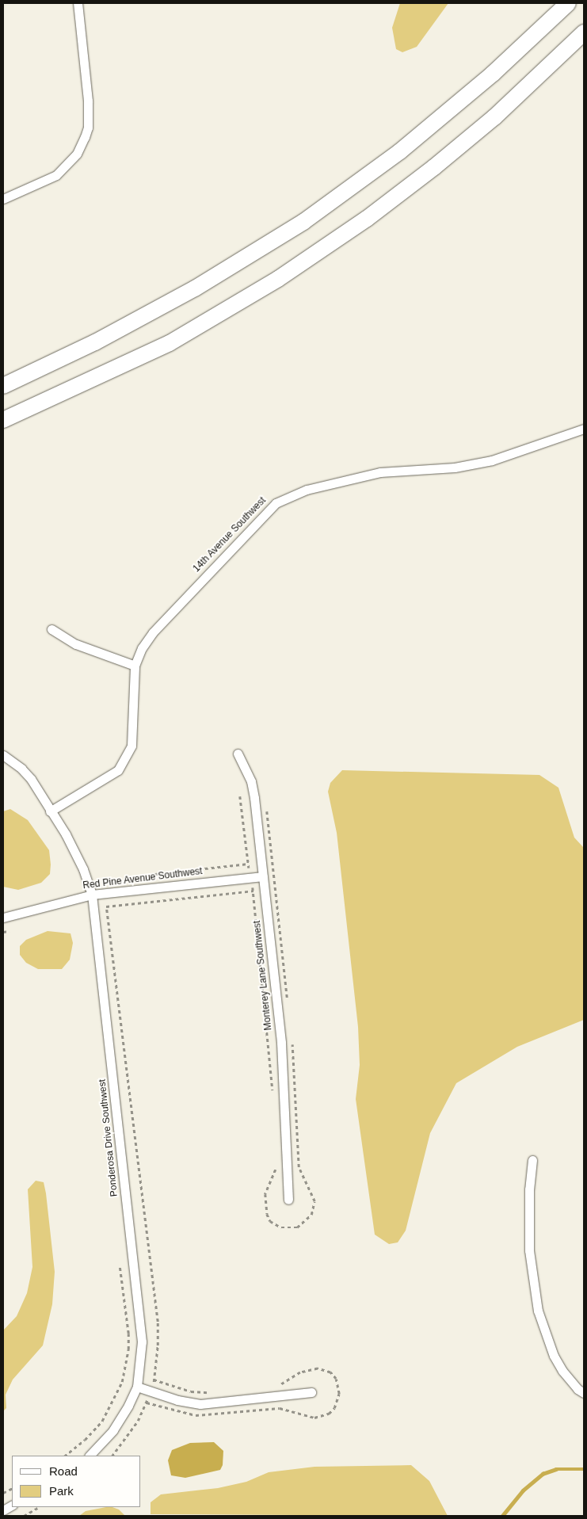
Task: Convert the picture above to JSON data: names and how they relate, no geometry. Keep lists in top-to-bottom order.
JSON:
{
  "streets": {
    "street": [
      "14th Avenue Southwest",
      "Red Pine Avenue Southwest",
      "Monterey Lane Southwest",
      "Ponderosa Drive Southwest"
    ]
  },
  "crossings": [
    ["14th Avenue Southwest", "Ponderosa Drive Southwest"],
    ["Red Pine Avenue Southwest", "Monterey Lane Southwest"],
    ["Red Pine Avenue Southwest", "Ponderosa Drive Southwest"]
  ],
  "legend": ["Road", "Park"]
}
